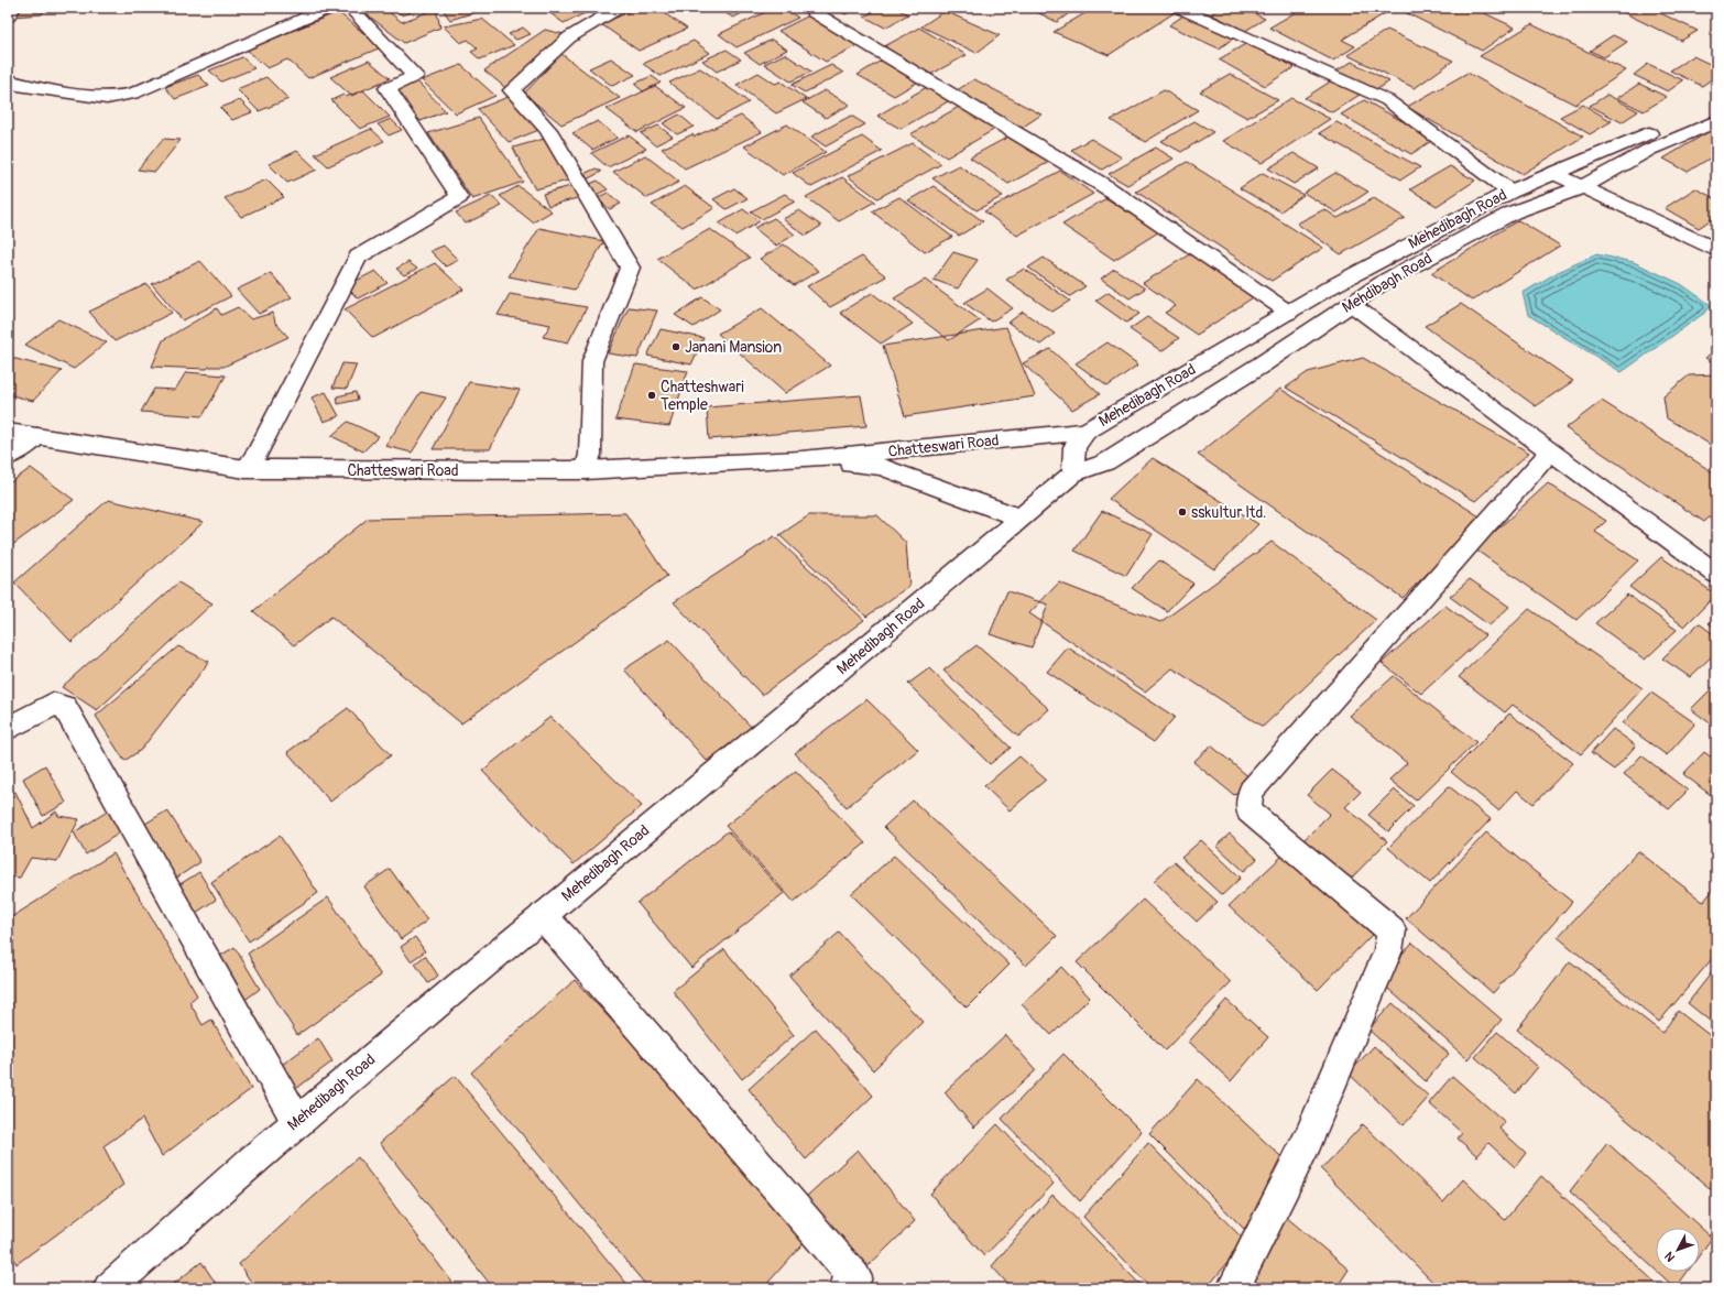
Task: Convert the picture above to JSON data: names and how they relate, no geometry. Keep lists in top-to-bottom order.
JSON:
{
  "streets": {
    "street": ["Mehedibagh Road", "Mehdibagh Road", "Chatteswari Road"]
  },
  "crossings": [
    ["Mehedibagh Road", "Mehdibagh Road"],
    ["Mehedibagh Road", "Chatteswari Road"]
  ],
  "places": ["Janani Mansion", "Chatteshwari Temple", "sskultur ltd."],
  "north": "bottom left"
}
